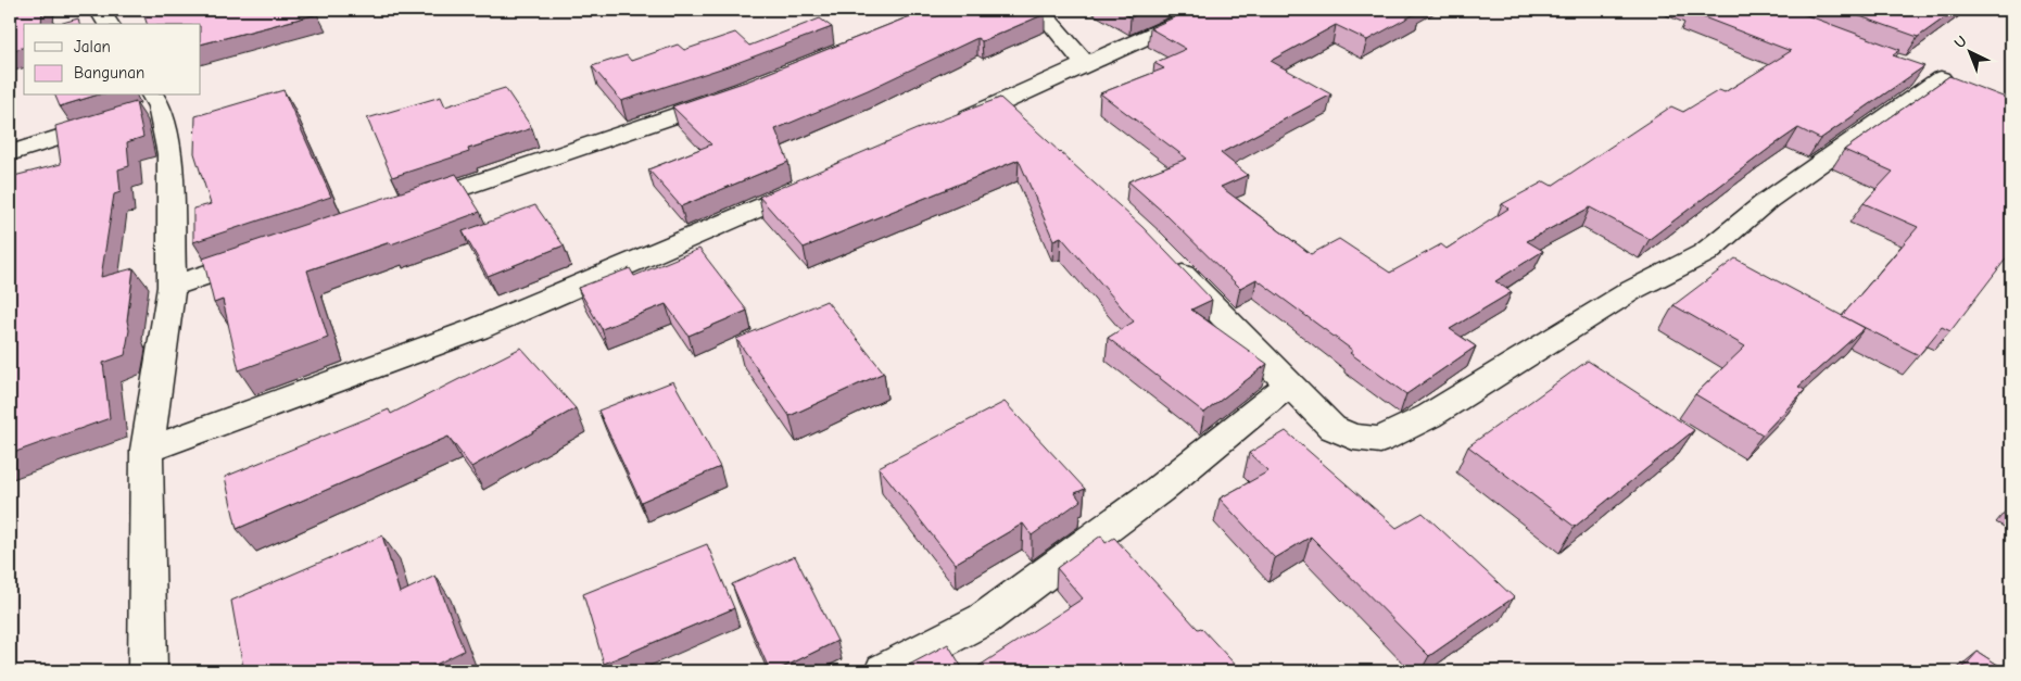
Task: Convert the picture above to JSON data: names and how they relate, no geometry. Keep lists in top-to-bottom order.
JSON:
{
  "legend": ["Jalan", "Bangunan"],
  "north": "top left"
}
